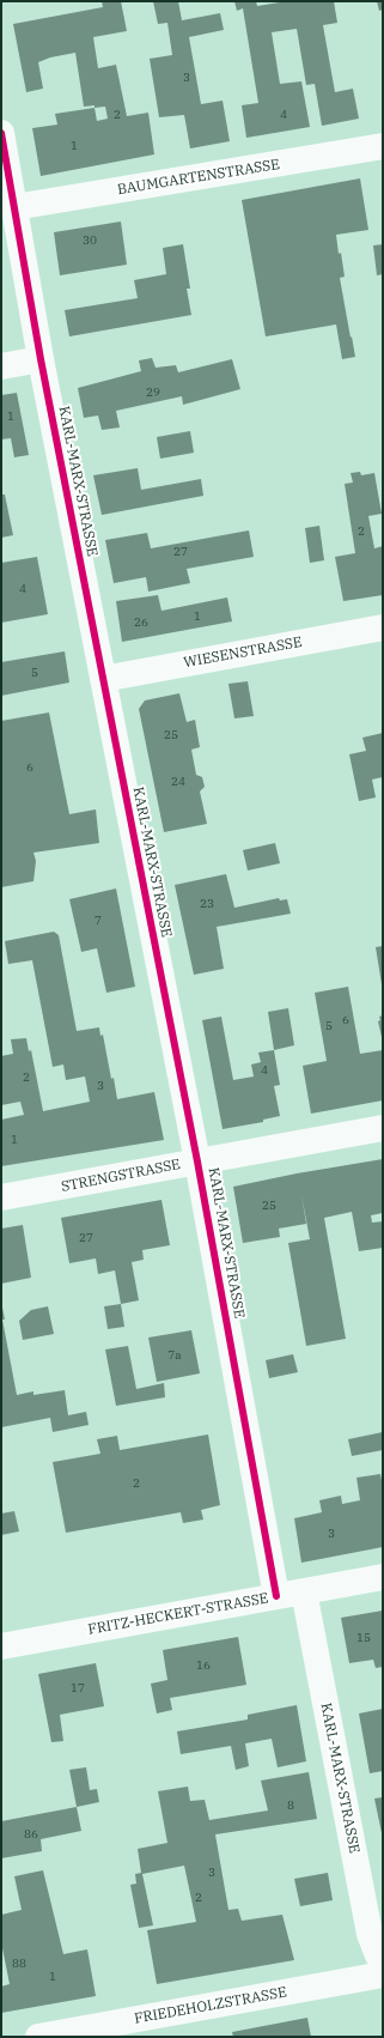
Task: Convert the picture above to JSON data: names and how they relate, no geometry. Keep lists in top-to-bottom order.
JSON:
{
  "streets": {
    "street": [
      "BAUMGARTENSTRASSE",
      "KARL-MARX-STRASSE",
      "WIESENSTRASSE",
      "STRENGSTRASSE",
      "FRITZ-HECKERT-STRASSE",
      "FRIEDEHOLZSTRASSE"
    ]
  },
  "crossings": [
    ["BAUMGARTENSTRASSE", "KARL-MARX-STRASSE"],
    ["KARL-MARX-STRASSE", "WIESENSTRASSE"],
    ["KARL-MARX-STRASSE", "STRENGSTRASSE"],
    ["KARL-MARX-STRASSE", "FRITZ-HECKERT-STRASSE"]
  ],
  "house_numbers": [
    "3",
    "2",
    "4",
    "1",
    "30",
    "29",
    "1",
    "2",
    "27",
    "4",
    "1",
    "26",
    "5",
    "25",
    "6",
    "24",
    "23",
    "7",
    "6",
    "5",
    "4",
    "2",
    "3",
    "1",
    "25",
    "27",
    "7a",
    "2",
    "3",
    "15",
    "16",
    "17",
    "8",
    "86",
    "3",
    "2",
    "88",
    "1"
  ]
}
